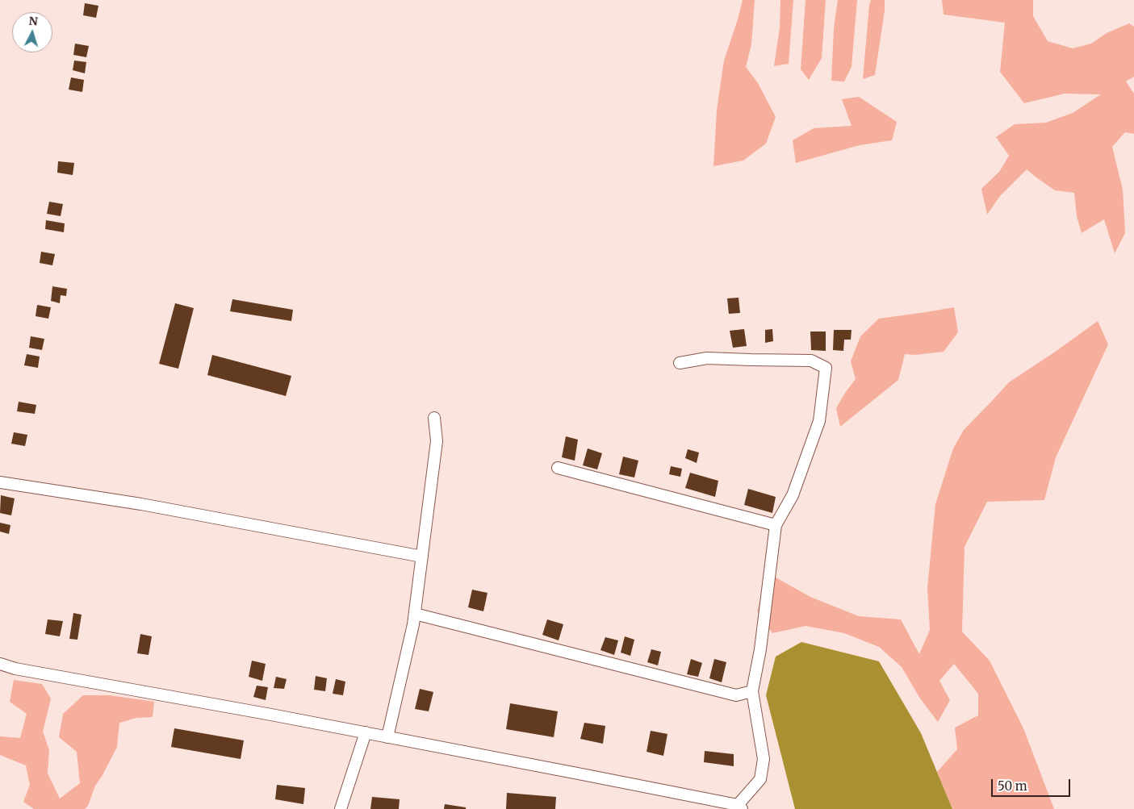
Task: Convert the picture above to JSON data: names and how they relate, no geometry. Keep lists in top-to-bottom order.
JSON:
{
  "scale_bar": "50 m",
  "north": "top"
}
